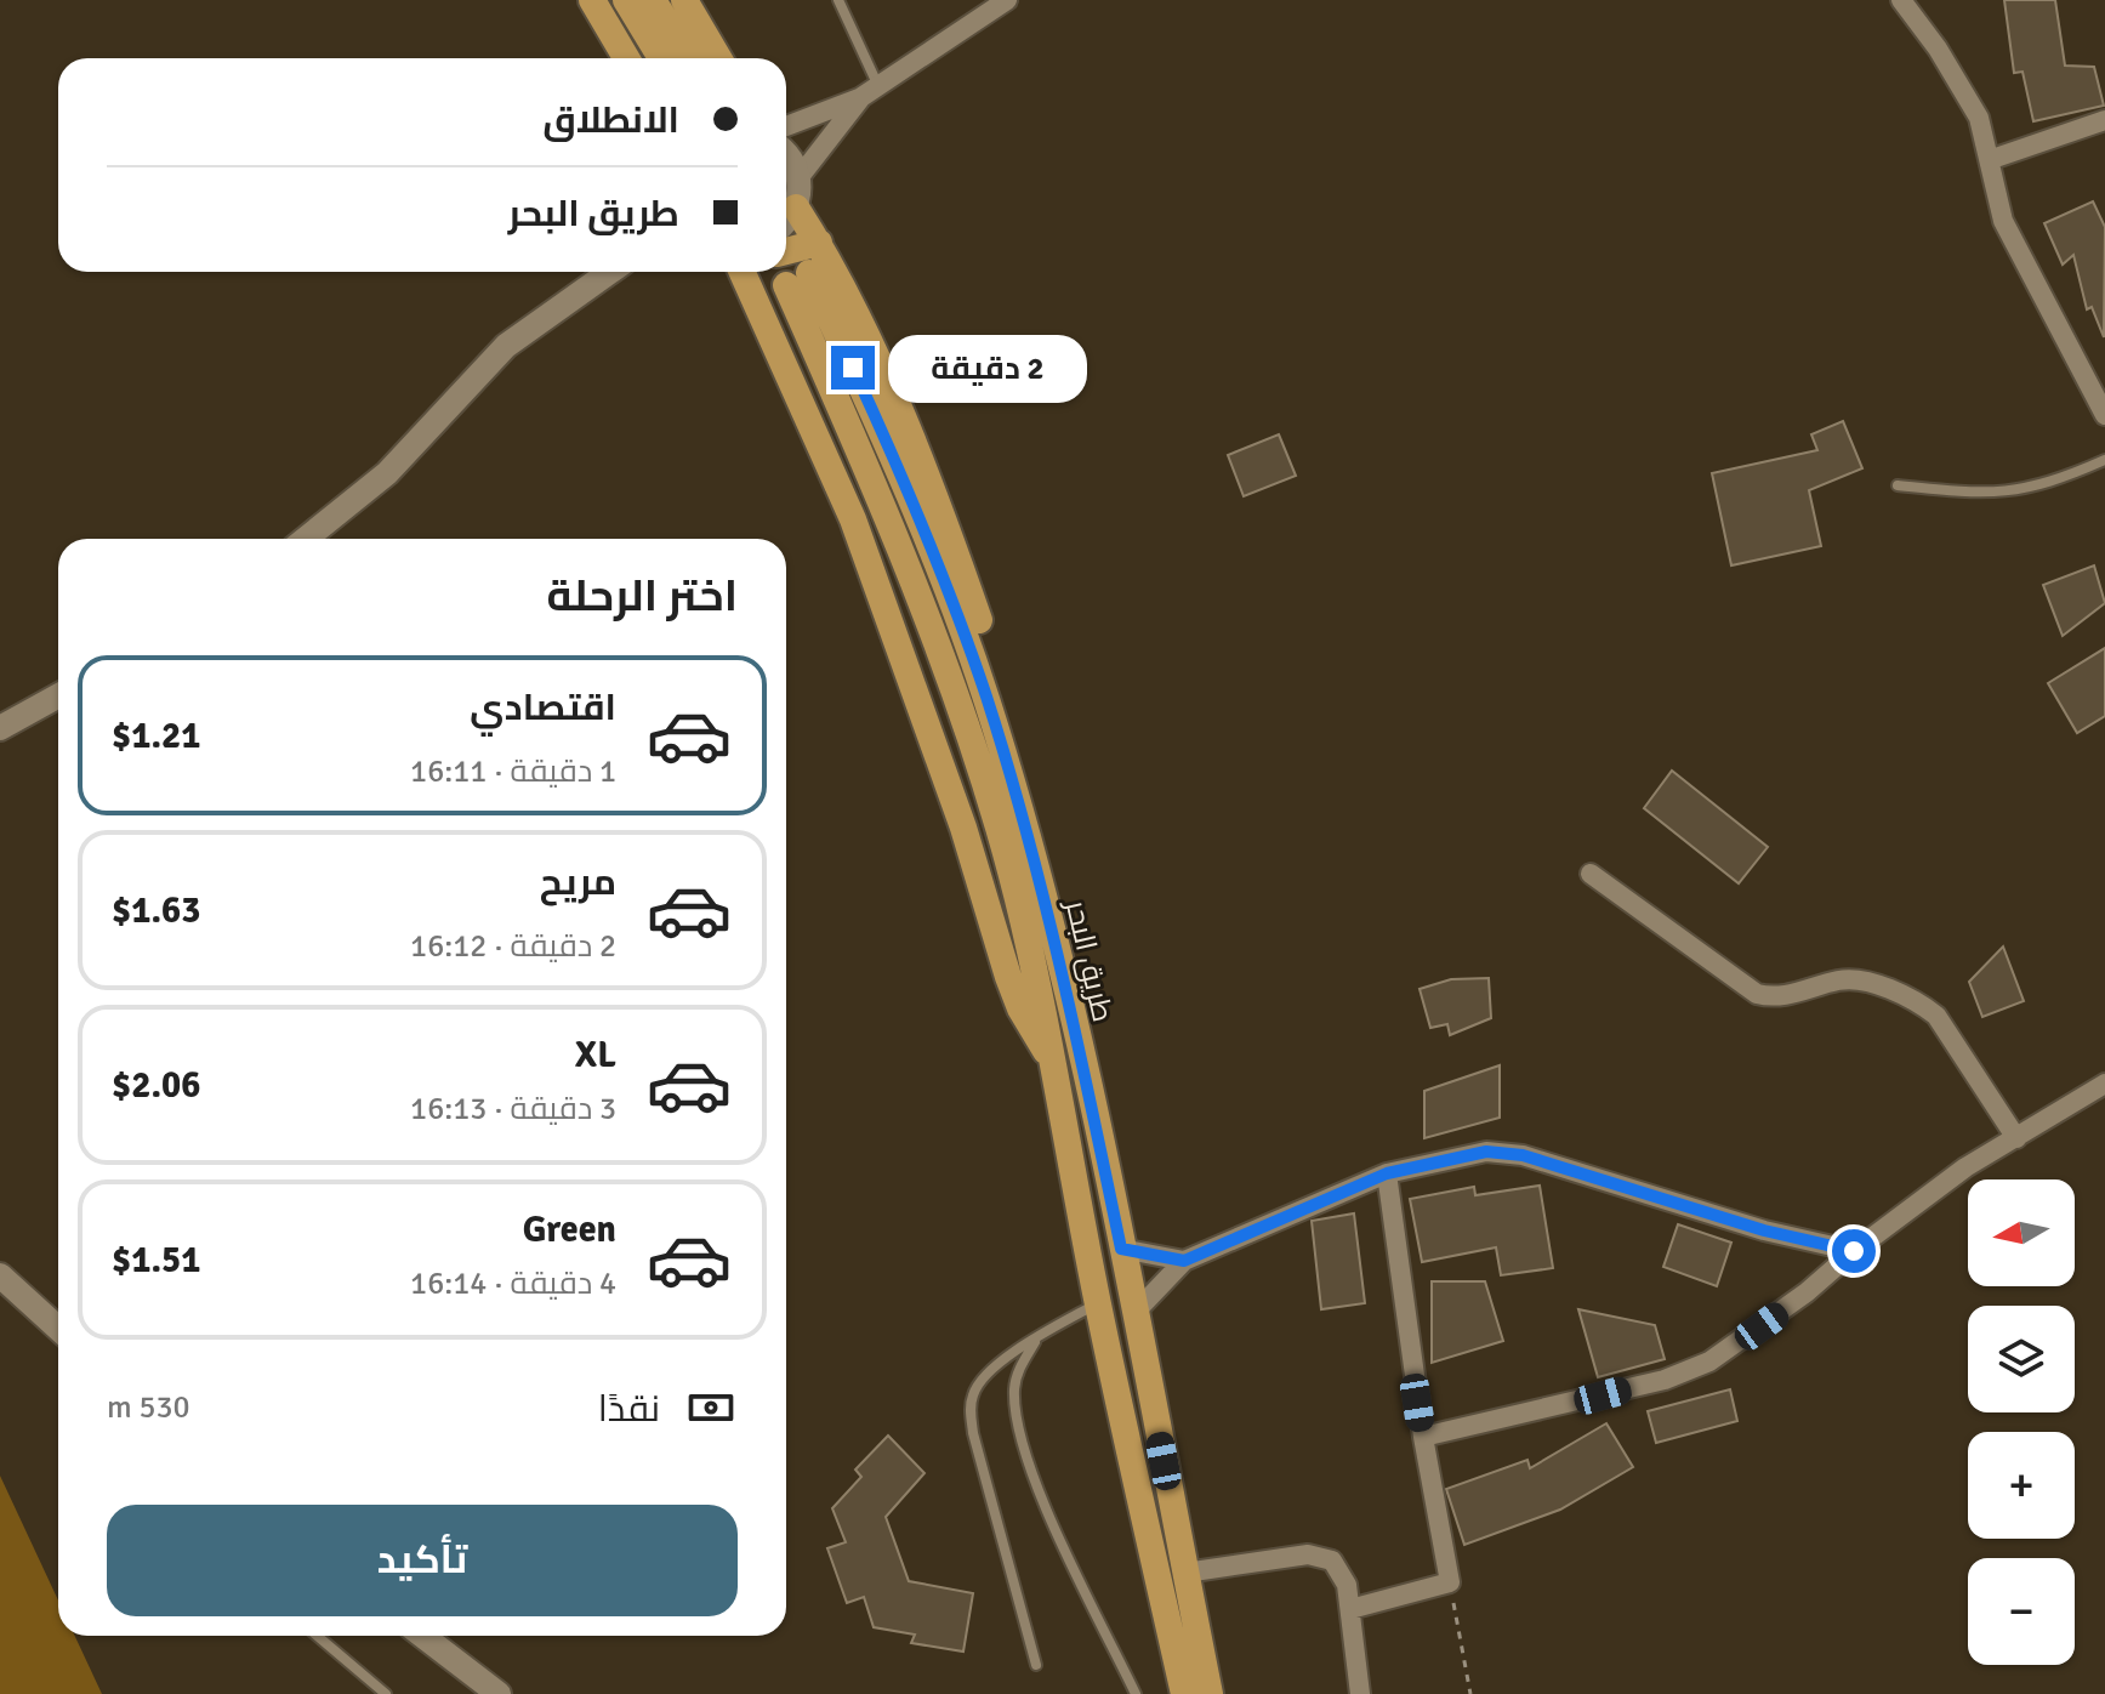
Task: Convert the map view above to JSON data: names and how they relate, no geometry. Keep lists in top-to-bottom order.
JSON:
{
  "streets": {
    "highway": ["طريق البحر"]
  },
  "north": "left",
  "page": {
    "banner": ["الانطلاق", "طريق البحر"],
    "bubble": "2 دقيقة",
    "heading": "اختر الرحلة",
    "list": [
      {
        "name": "اقتصادي",
        "note": "1 دقيقة · 16:11",
        "value": "$1.21"
      },
      {
        "name": "مريح",
        "note": "2 دقيقة · 16:12",
        "value": "$1.63"
      },
      {
        "name": "XL",
        "note": "3 دقيقة · 16:13",
        "value": "$2.06"
      },
      {
        "name": "Green",
        "note": "4 دقيقة · 16:14",
        "value": "$1.51"
      }
    ],
    "map_buttons": ["+", "−"],
    "pay": ["نقدًا", "530 m"],
    "buttons": "تأكيد"
  }
}
